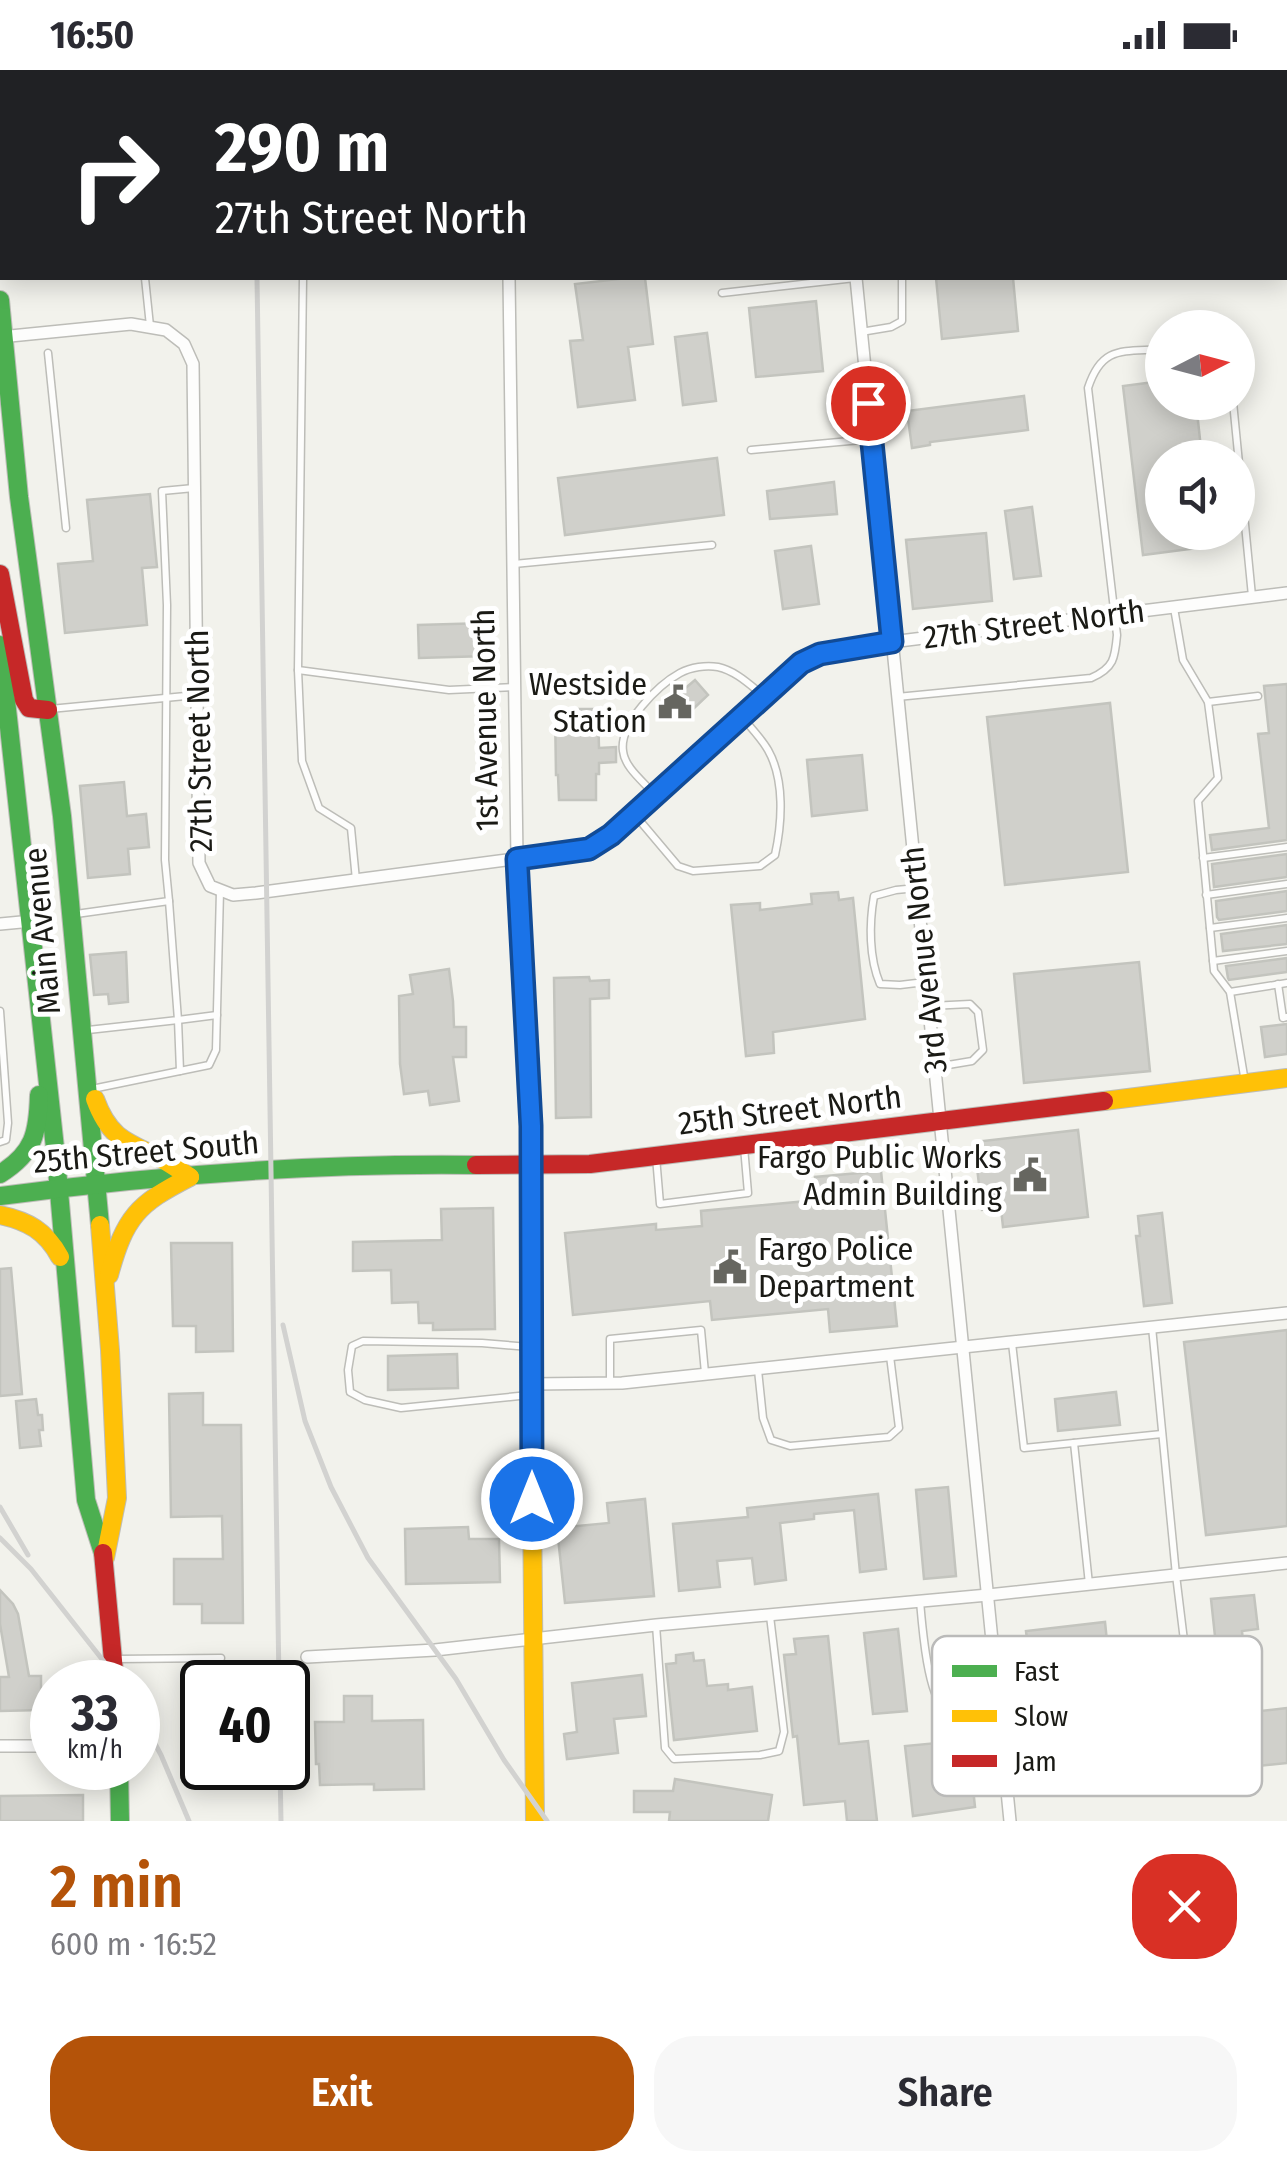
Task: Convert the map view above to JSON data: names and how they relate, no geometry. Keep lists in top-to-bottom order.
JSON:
{
  "streets": {
    "main road": [
      "1st Avenue North",
      "Main Avenue",
      "25th Street North",
      "25th Street South"
    ],
    "street": ["27th Street North", "3rd Avenue North"]
  },
  "crossings": [
    ["27th Street North", "1st Avenue North"],
    ["27th Street North", "3rd Avenue North"],
    ["1st Avenue North", "25th Street North"],
    ["Main Avenue", "25th Street South"],
    ["3rd Avenue North", "25th Street North"],
    ["25th Street North", "25th Street South"]
  ],
  "places": {
    "public building": ["Westside Station", "Fargo Public Works Admin Building", "Fargo Police Department"]
  },
  "legend": ["Fast", "Slow", "Jam"],
  "north": "right",
  "page": {
    "status": "16:50",
    "turn": ["290 m", "27th Street North"],
    "speed": "33 km/h",
    "limit": "40",
    "heading": ["2 min", "600 m · 16:52"],
    "buttons": ["Exit", "Share"]
  }
}
